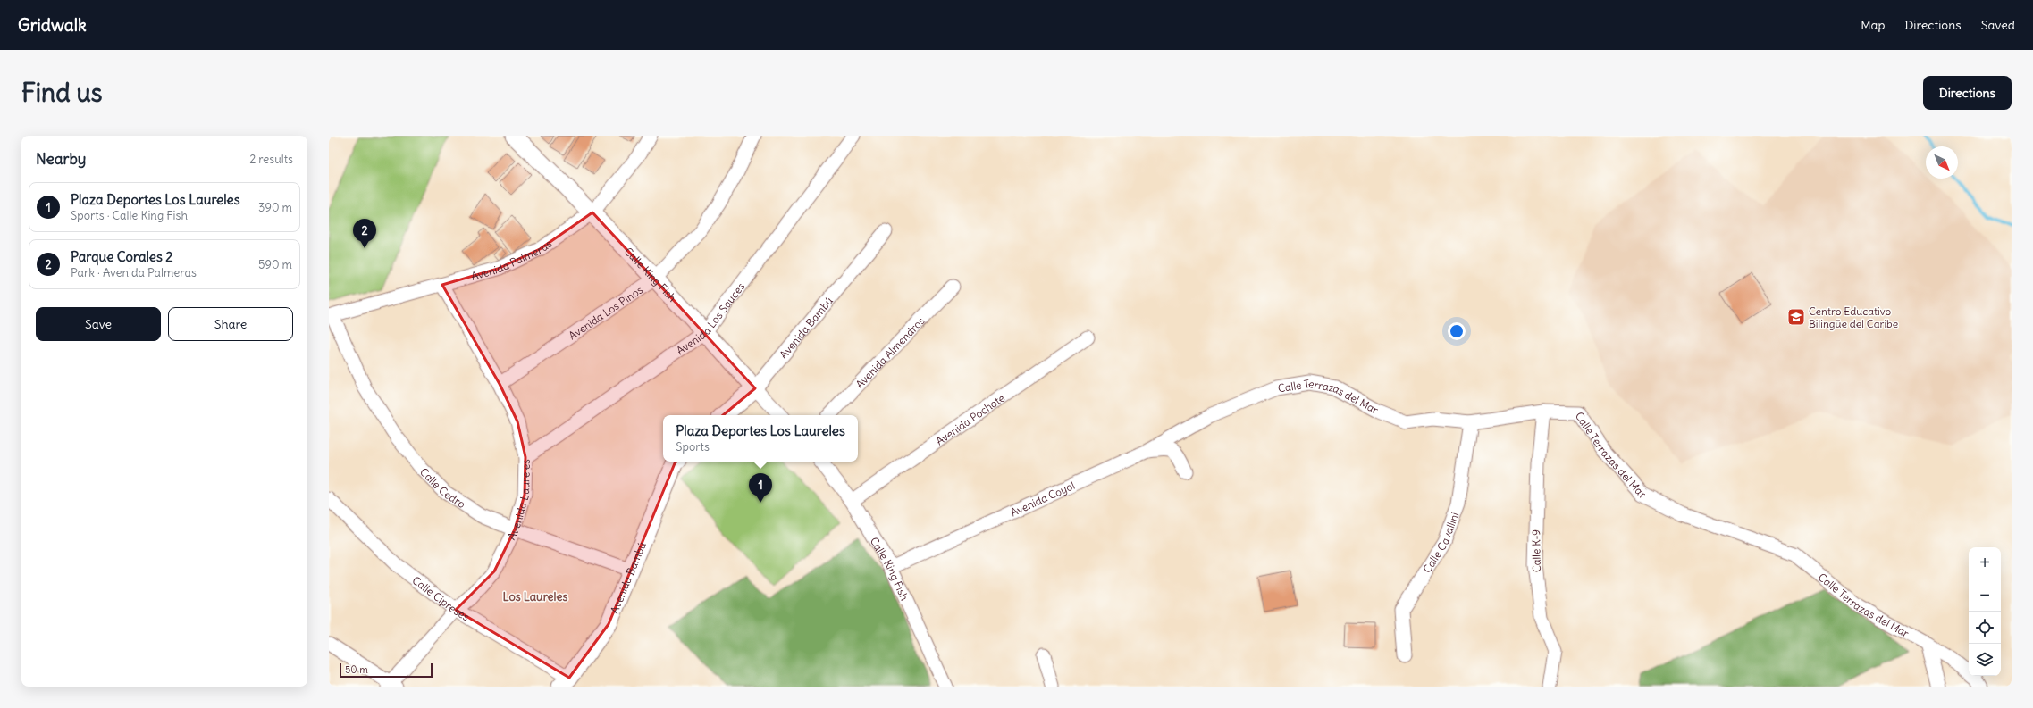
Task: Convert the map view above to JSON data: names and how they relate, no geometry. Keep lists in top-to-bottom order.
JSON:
{
  "streets": {
    "street": [
      "Avenida Palmeras",
      "Calle King Fish",
      "Avenida Los Pinos",
      "Avenida Los Sauces",
      "Avenida Bambú",
      "Avenida Almendros",
      "Calle Terrazas del Mar",
      "Avenida Pochote",
      "Calle Cedro",
      "Avenida Laureles",
      "Avenida Coyol",
      "Calle Cavallini",
      "Calle K-9",
      "Calle Cipreses"
    ]
  },
  "crossings": [
    ["Avenida Palmeras", "Calle King Fish"],
    ["Avenida Palmeras", "Calle Cedro"],
    ["Avenida Palmeras", "Avenida Laureles"],
    ["Calle King Fish", "Avenida Los Pinos"],
    ["Calle King Fish", "Avenida Los Sauces"],
    ["Calle King Fish", "Avenida Bambú"],
    ["Calle King Fish", "Avenida Pochote"],
    ["Calle King Fish", "Avenida Coyol"],
    ["Avenida Los Pinos", "Avenida Laureles"],
    ["Avenida Los Sauces", "Avenida Laureles"],
    ["Avenida Bambú", "Calle Cedro"],
    ["Avenida Bambú", "Calle Cipreses"],
    ["Calle Terrazas del Mar", "Avenida Coyol"],
    ["Calle Terrazas del Mar", "Calle Cavallini"],
    ["Calle Terrazas del Mar", "Calle K-9"],
    ["Calle Cedro", "Avenida Laureles"],
    ["Avenida Laureles", "Calle Cipreses"]
  ],
  "districts": ["Los Laureles"],
  "places": {
    "school or university": ["Centro Educativo Bilingüe del Caribe"]
  },
  "scale_bar": "50 m",
  "north": "bottom right",
  "page": {
    "header": "Gridwalk",
    "nav": ["Map", "Directions", "Saved"],
    "buttons": [
      "Directions",
      ["Save", "Share"]
    ],
    "title": "Find us",
    "heading": ["Nearby", "2 results"],
    "list": [
      {
        "mark": "1",
        "name": "Plaza Deportes Los Laureles",
        "note": "Sports · Calle King Fish",
        "value": "390 m"
      },
      {
        "mark": "2",
        "name": "Parque Corales 2",
        "note": "Park · Avenida Palmeras",
        "value": "590 m"
      }
    ],
    "pins": ["2", "1"],
    "popup": ["Plaza Deportes Los Laureles", "Sports"],
    "map_buttons": ["+", "−"],
    "scale": "50 m"
  }
}
